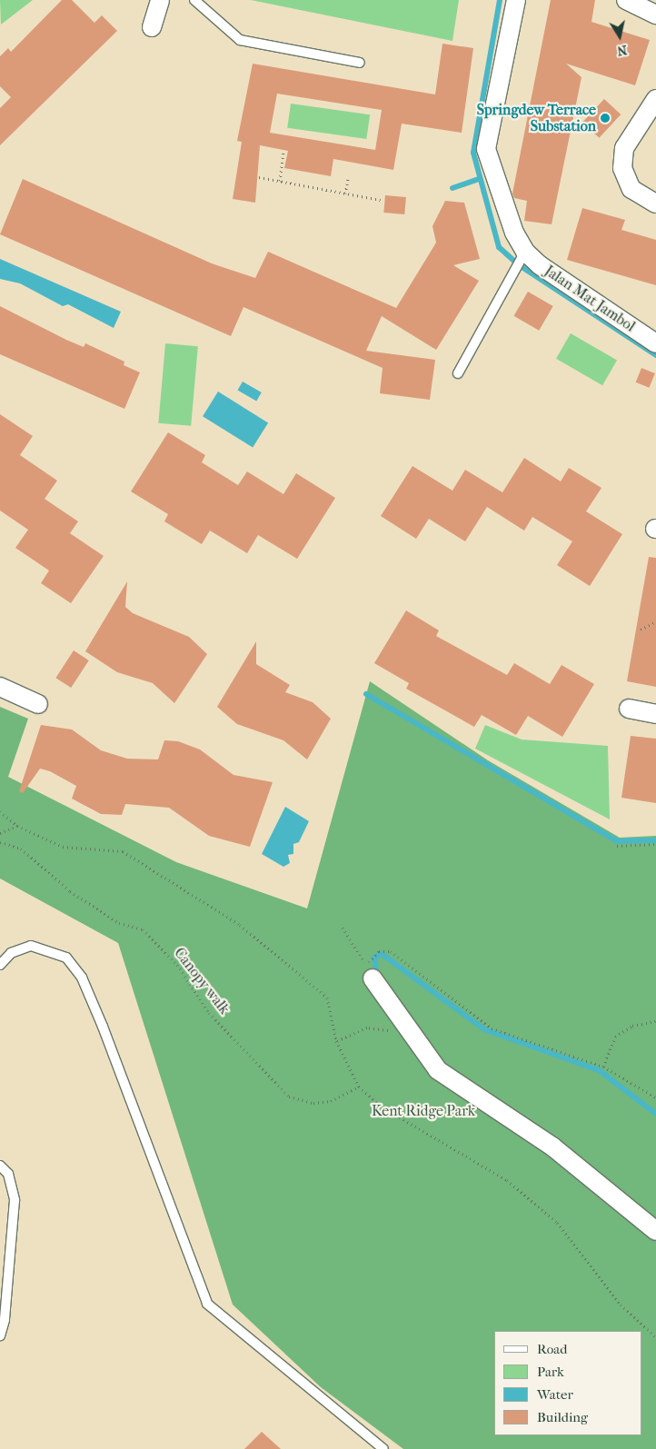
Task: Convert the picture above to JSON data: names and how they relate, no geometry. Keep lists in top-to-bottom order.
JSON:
{
  "streets": {
    "street": ["Jalan Mat Jambol"],
    "path": ["Canopy walk"]
  },
  "parks": ["Kent Ridge Park"],
  "places": ["Springdew Terrace Substation"],
  "legend": [
    "Road",
    "Park",
    "Water",
    "Building"
  ],
  "north": "bottom"
}
